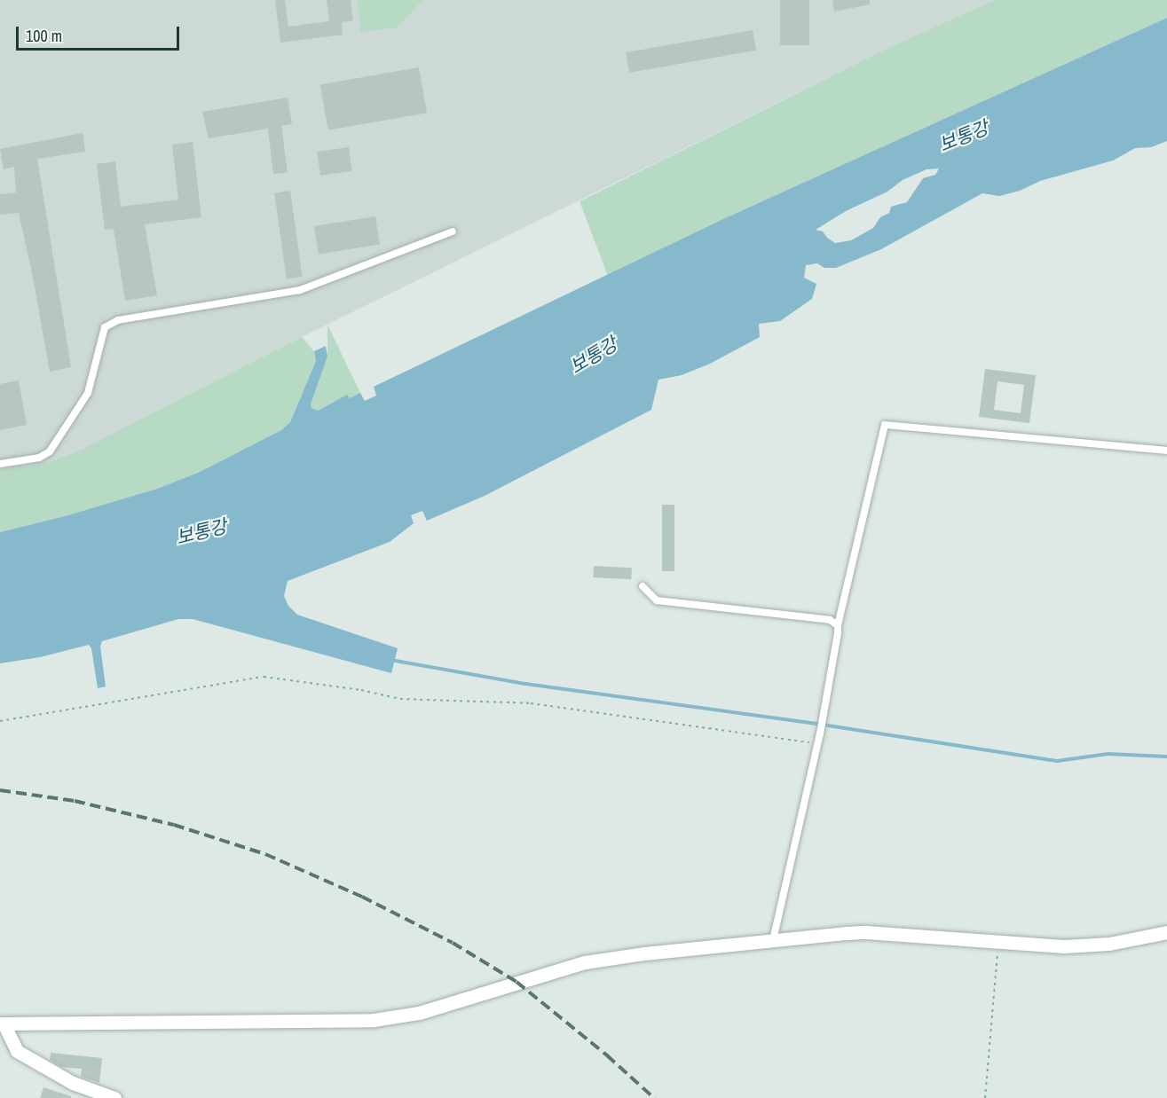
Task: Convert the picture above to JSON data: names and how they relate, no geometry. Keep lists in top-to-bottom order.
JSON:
{
  "water": ["보통강"],
  "scale_bar": "100 m"
}
